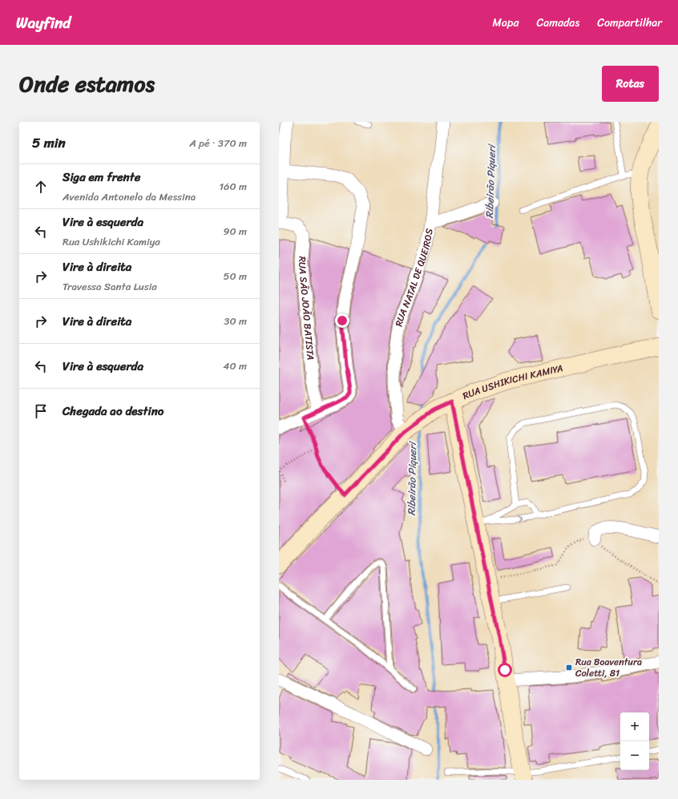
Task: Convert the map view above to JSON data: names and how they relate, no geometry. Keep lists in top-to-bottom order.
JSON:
{
  "streets": {
    "main road": ["RUA USHIKICHI KAMIYA"],
    "street": ["RUA NATAL DE QUEIROS", "RUA SÃO JOÃO BATISTA"]
  },
  "crossings": [
    ["RUA NATAL DE QUEIROS", "RUA USHIKICHI KAMIYA"]
  ],
  "water": ["Ribeirão Piqueri"],
  "places": {
    "transit": ["Rua Boaventura Coletti, 81"]
  },
  "page": {
    "header": "Wayfind",
    "nav": ["Mapa", "Camadas", "Compartilhar"],
    "title": "Onde estamos",
    "buttons": "Rotas",
    "heading": ["5 min", "A pé · 370 m"],
    "list": [
      ["Siga em frente", "Avenida Antonelo da Messina", "160 m"],
      ["Vire à esquerda", "Rua Ushikichi Kamiya", "90 m"],
      ["Vire à direita", "Travessa Santa Lusia", "50 m"],
      ["Vire à direita", "30 m"],
      ["Vire à esquerda", "40 m"],
      "Chegada ao destino"
    ],
    "map_buttons": ["+", "−"]
  }
}
